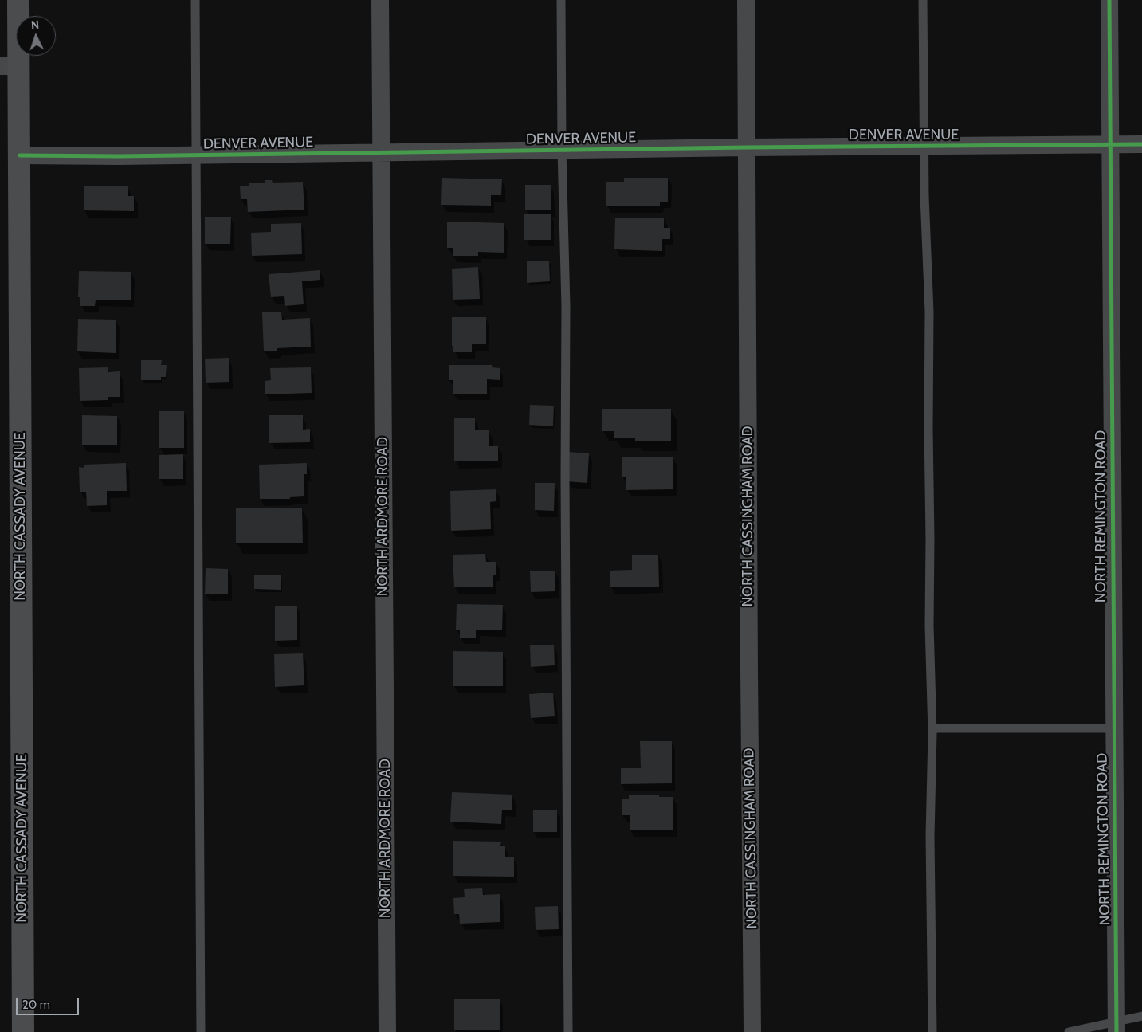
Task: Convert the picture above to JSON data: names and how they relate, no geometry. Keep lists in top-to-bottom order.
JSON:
{
  "streets": {
    "street": [
      "DENVER AVENUE",
      "NORTH CASSADY AVENUE",
      "NORTH ARDMORE ROAD",
      "NORTH CASSINGHAM ROAD",
      "NORTH REMINGTON ROAD"
    ]
  },
  "crossings": [
    ["DENVER AVENUE", "NORTH CASSADY AVENUE"],
    ["DENVER AVENUE", "NORTH ARDMORE ROAD"],
    ["DENVER AVENUE", "NORTH CASSINGHAM ROAD"],
    ["DENVER AVENUE", "NORTH REMINGTON ROAD"]
  ],
  "scale_bar": "20 m",
  "north": "top"
}
